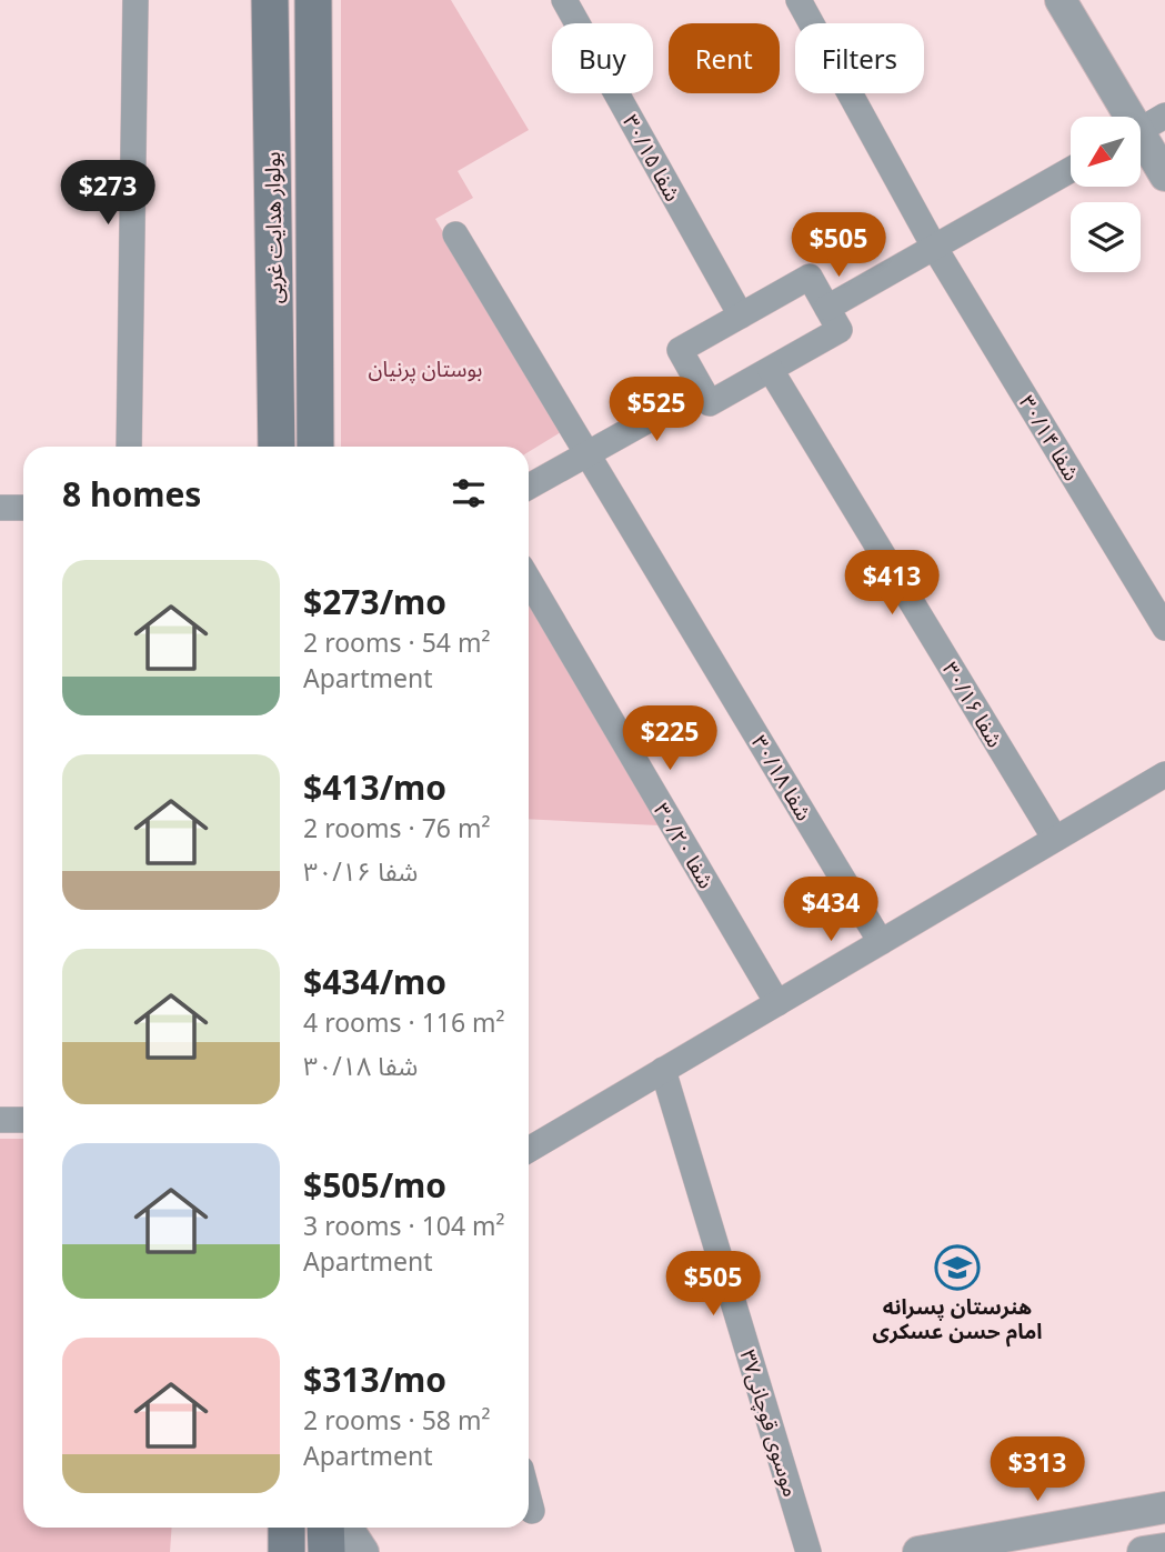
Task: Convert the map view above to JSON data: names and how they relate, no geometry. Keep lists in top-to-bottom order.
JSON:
{
  "streets": {
    "main road": ["بولوار هدایت غربی"],
    "street": [
      "شفا ۳۰/۱۵",
      "شفا ۳۰/۱۴",
      "شفا ۳۰/۱۶",
      "شفا ۳۰/۱۸",
      "شفا ۳۰/۲۰",
      "موسوی قوچانی۳۷"
    ]
  },
  "parks": ["بوستان پرنیان"],
  "places": {
    "school or university": ["هنرستان پسرانه امام حسن عسکری"]
  },
  "north": "bottom left",
  "page": {
    "chip": ["Buy", "Rent", "Filters"],
    "price": [
      "$273",
      "$505",
      "$525",
      "$413",
      "$225",
      "$434",
      "$505",
      "$313"
    ],
    "heading": "8 homes",
    "list": [
      {
        "name": "$273/mo",
        "note": "2 rooms · 54 m² · Apartment"
      },
      {
        "name": "$413/mo",
        "note": "2 rooms · 76 m² · شفا ۳۰/۱۶"
      },
      {
        "name": "$434/mo",
        "note": "4 rooms · 116 m² · شفا ۳۰/۱۸"
      },
      {
        "name": "$505/mo",
        "note": "3 rooms · 104 m² · Apartment"
      },
      {
        "name": "$313/mo",
        "note": "2 rooms · 58 m² · Apartment"
      }
    ]
  }
}
